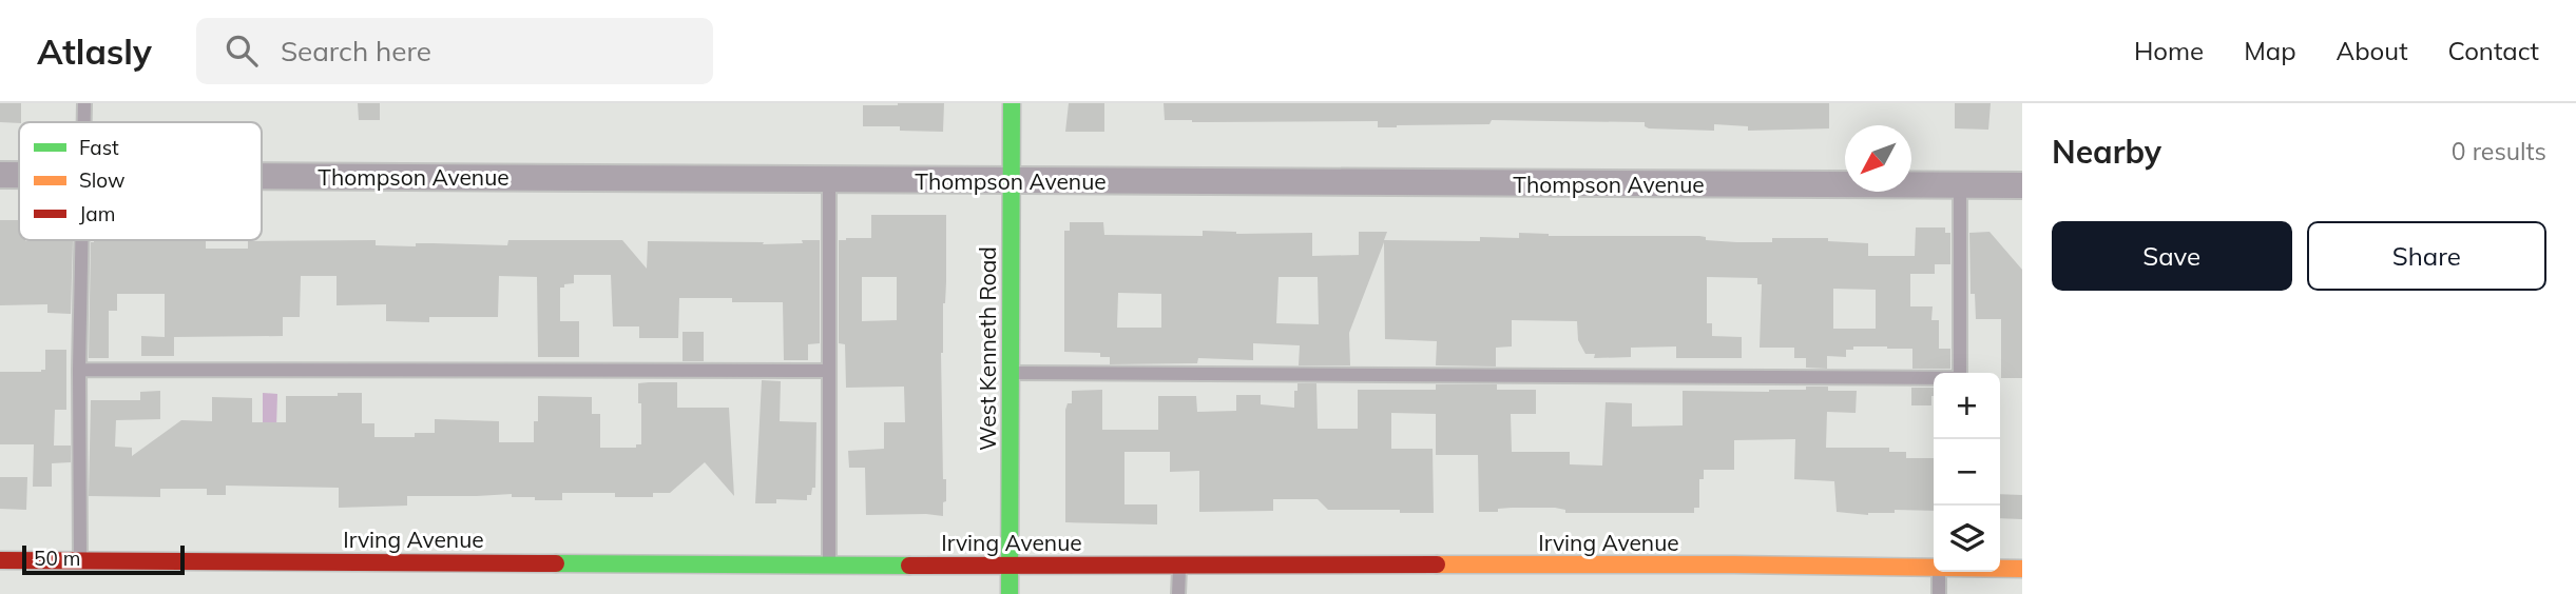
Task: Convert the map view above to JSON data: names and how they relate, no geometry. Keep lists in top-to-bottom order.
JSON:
{
  "streets": {
    "street": ["Thompson Avenue", "West Kenneth Road", "Irving Avenue"]
  },
  "crossings": [
    ["Thompson Avenue", "West Kenneth Road"],
    ["West Kenneth Road", "Irving Avenue"]
  ],
  "legend": ["Fast", "Slow", "Jam"],
  "scale_bar": "50 m",
  "north": "bottom left",
  "page": {
    "header": "Atlasly",
    "search": "Search here",
    "nav": [
      "Home",
      "Map",
      "About",
      "Contact"
    ],
    "heading": ["Nearby", "0 results"],
    "buttons": ["Save", "Share"],
    "map_buttons": ["+", "−"],
    "scale": "50 m"
  }
}
